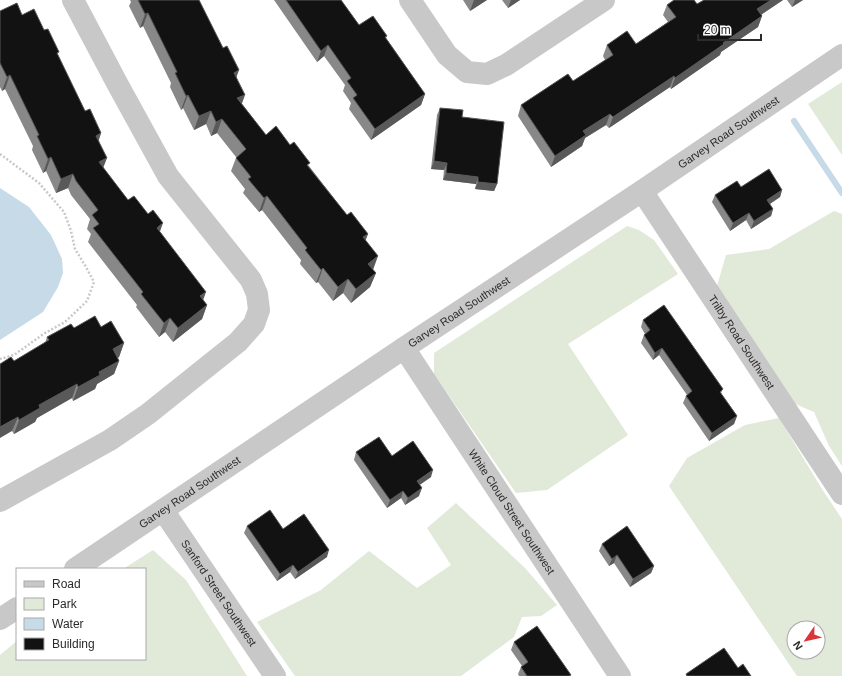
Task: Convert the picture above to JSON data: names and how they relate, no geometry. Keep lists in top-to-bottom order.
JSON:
{
  "streets": {
    "street": [
      "Garvey Road Southwest",
      "Trilby Road Southwest",
      "White Cloud Street Southwest",
      "Sanford Street Southwest"
    ]
  },
  "crossings": [
    ["Garvey Road Southwest", "Trilby Road Southwest"],
    ["Garvey Road Southwest", "White Cloud Street Southwest"],
    ["Garvey Road Southwest", "Sanford Street Southwest"]
  ],
  "legend": [
    "Road",
    "Park",
    "Water",
    "Building"
  ],
  "scale_bar": "20 m",
  "north": "bottom left"
}
